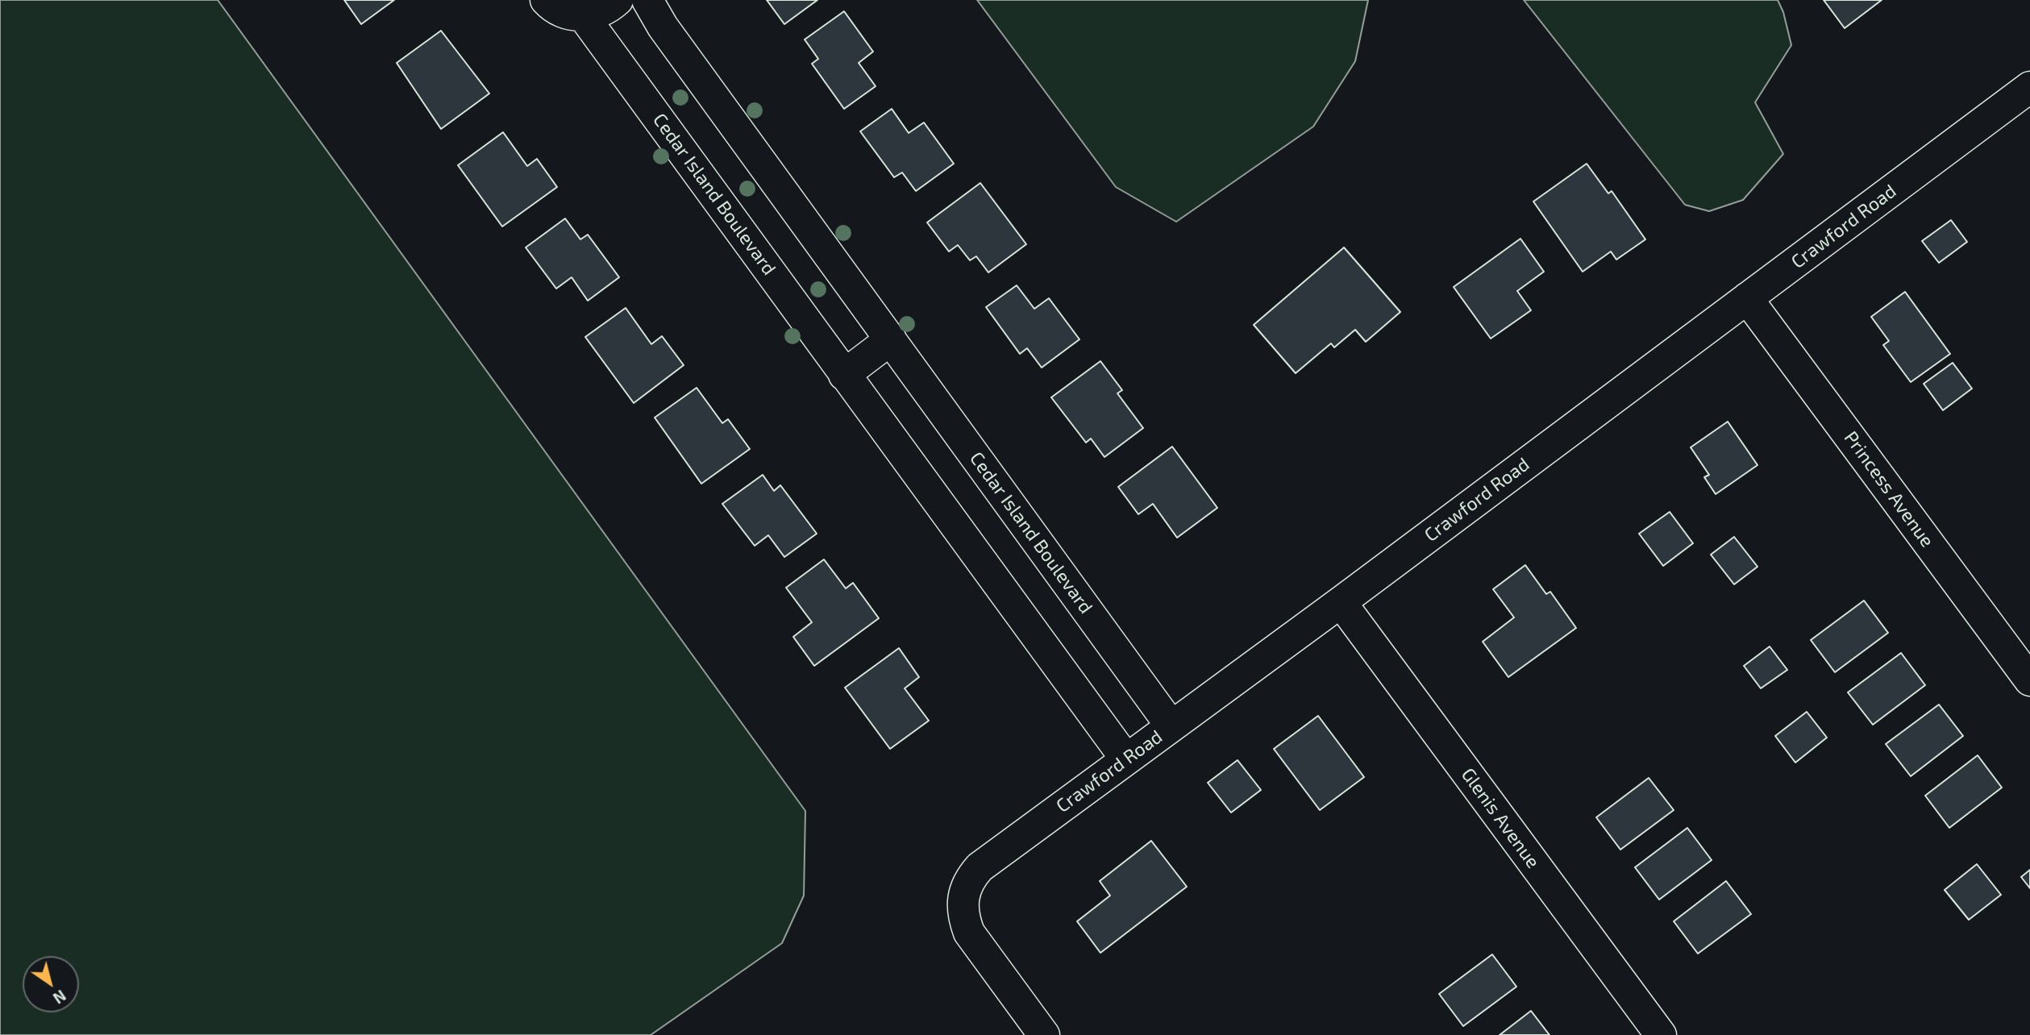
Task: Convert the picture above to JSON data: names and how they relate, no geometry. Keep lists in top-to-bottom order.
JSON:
{
  "streets": {
    "street": [
      "Cedar Island Boulevard",
      "Crawford Road",
      "Princess Avenue",
      "Glenis Avenue"
    ]
  },
  "crossings": [
    ["Cedar Island Boulevard", "Crawford Road"],
    ["Crawford Road", "Princess Avenue"],
    ["Crawford Road", "Glenis Avenue"]
  ],
  "north": "bottom right"
}
